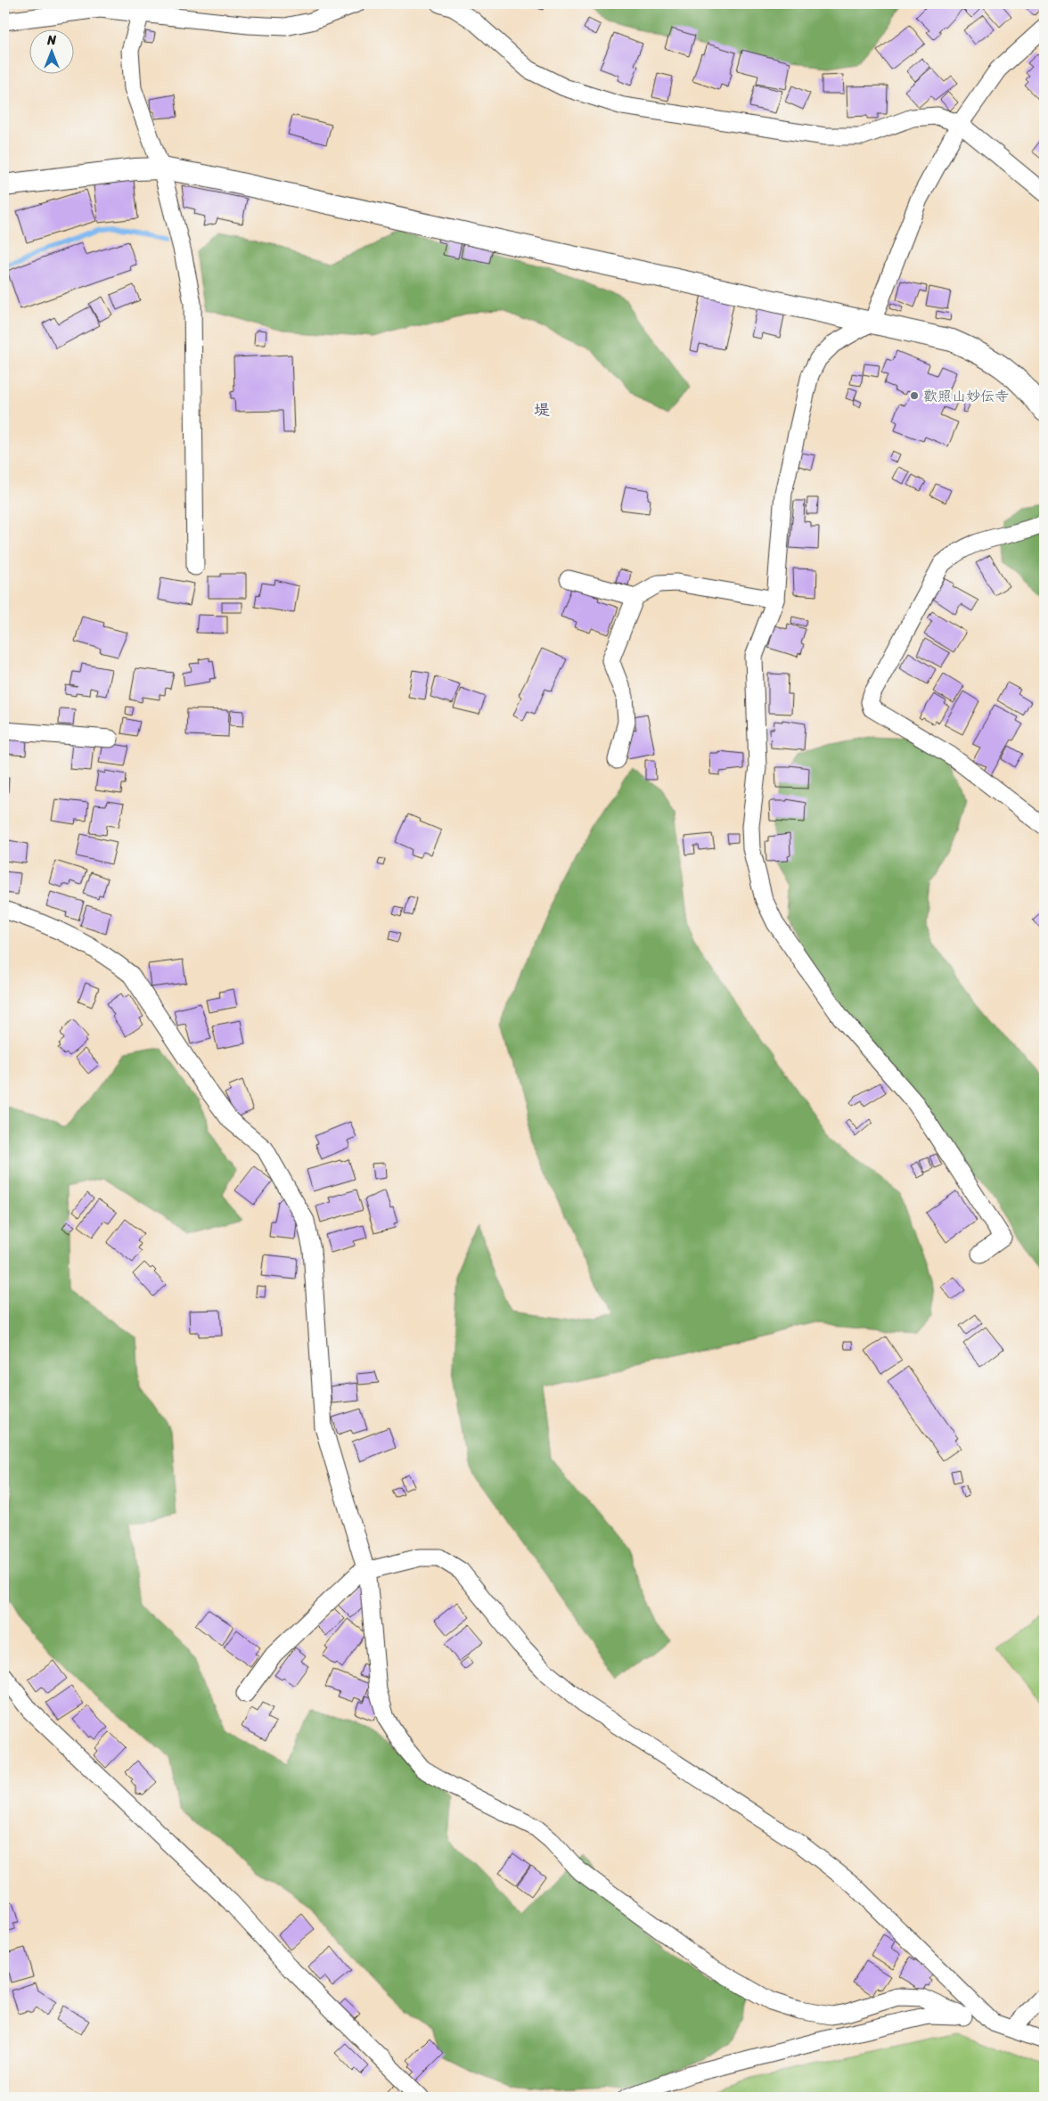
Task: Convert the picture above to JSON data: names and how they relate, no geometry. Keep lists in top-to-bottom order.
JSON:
{
  "districts": ["堤"],
  "places": ["歡照山妙伝寺"],
  "north": "top"
}
